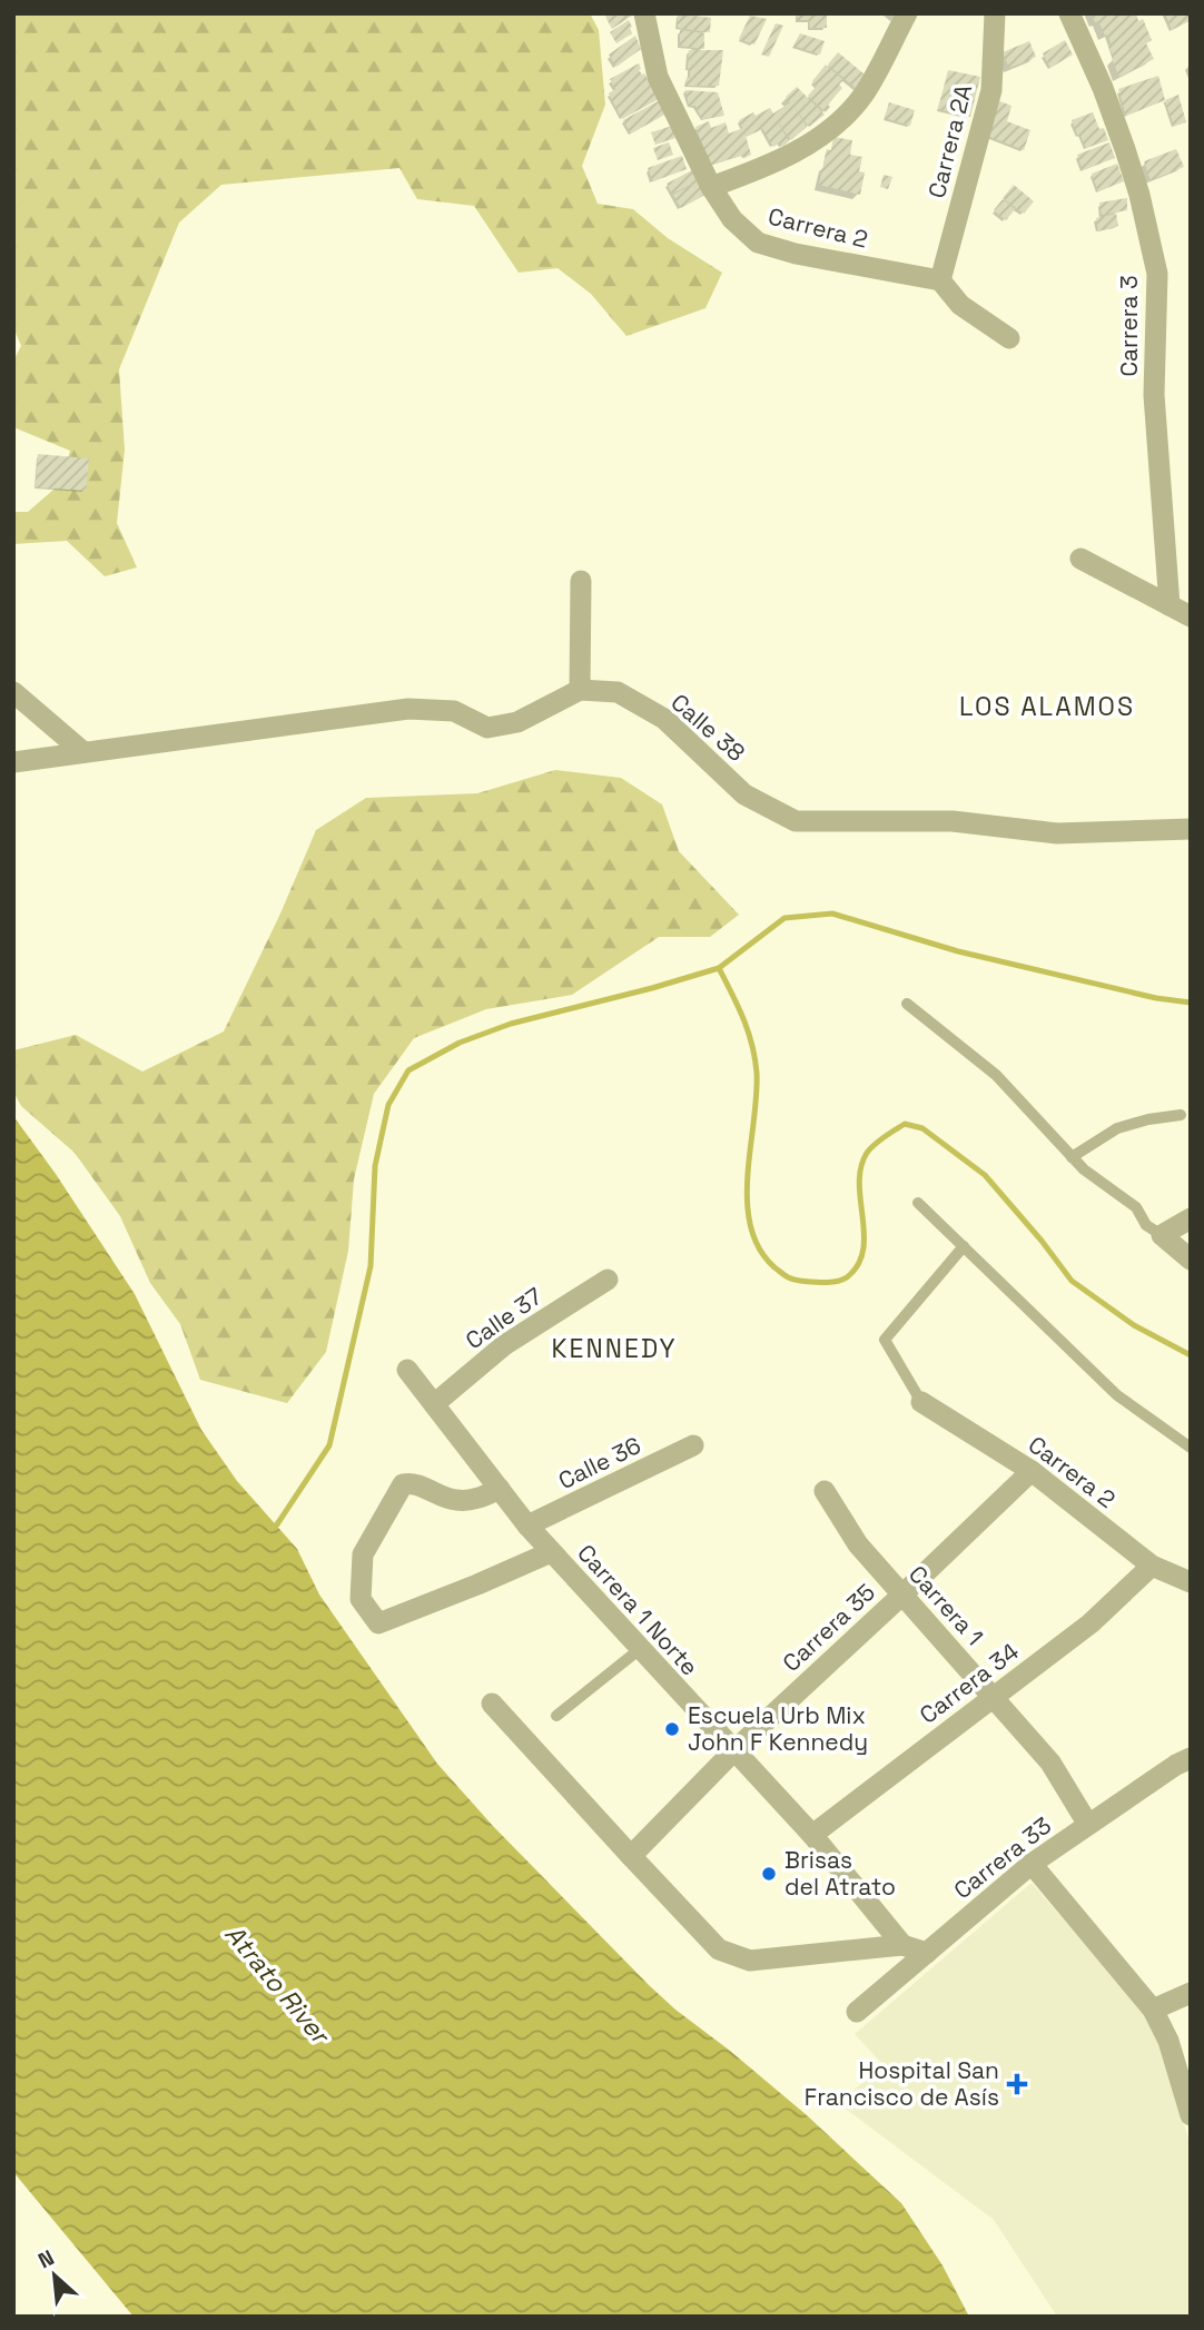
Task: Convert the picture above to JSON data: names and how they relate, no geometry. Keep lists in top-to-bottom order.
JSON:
{
  "streets": {
    "street": [
      "Carrera 2A",
      "Carrera 2",
      "Carrera 3",
      "Calle 38",
      "Calle 37",
      "Calle 36",
      "Carrera 1",
      "Carrera 1 Norte",
      "Carrera 35",
      "Carrera 34",
      "Carrera 33"
    ]
  },
  "crossings": [
    ["Carrera 2A", "Carrera 2"],
    ["Carrera 2", "Carrera 35"],
    ["Carrera 2", "Carrera 34"],
    ["Calle 37", "Carrera 1 Norte"],
    ["Calle 36", "Carrera 1 Norte"],
    ["Carrera 1", "Carrera 35"],
    ["Carrera 1", "Carrera 34"],
    ["Carrera 1", "Carrera 33"],
    ["Carrera 1 Norte", "Carrera 35"],
    ["Carrera 1 Norte", "Carrera 34"]
  ],
  "districts": ["LOS ALAMOS", "KENNEDY"],
  "water": ["Atrato River"],
  "places": {
    "other": ["Escuela Urb Mix John F Kennedy", "Brisas del Atrato"],
    "health": ["Hospital San Francisco de Asís"]
  },
  "north": "top left"
}
